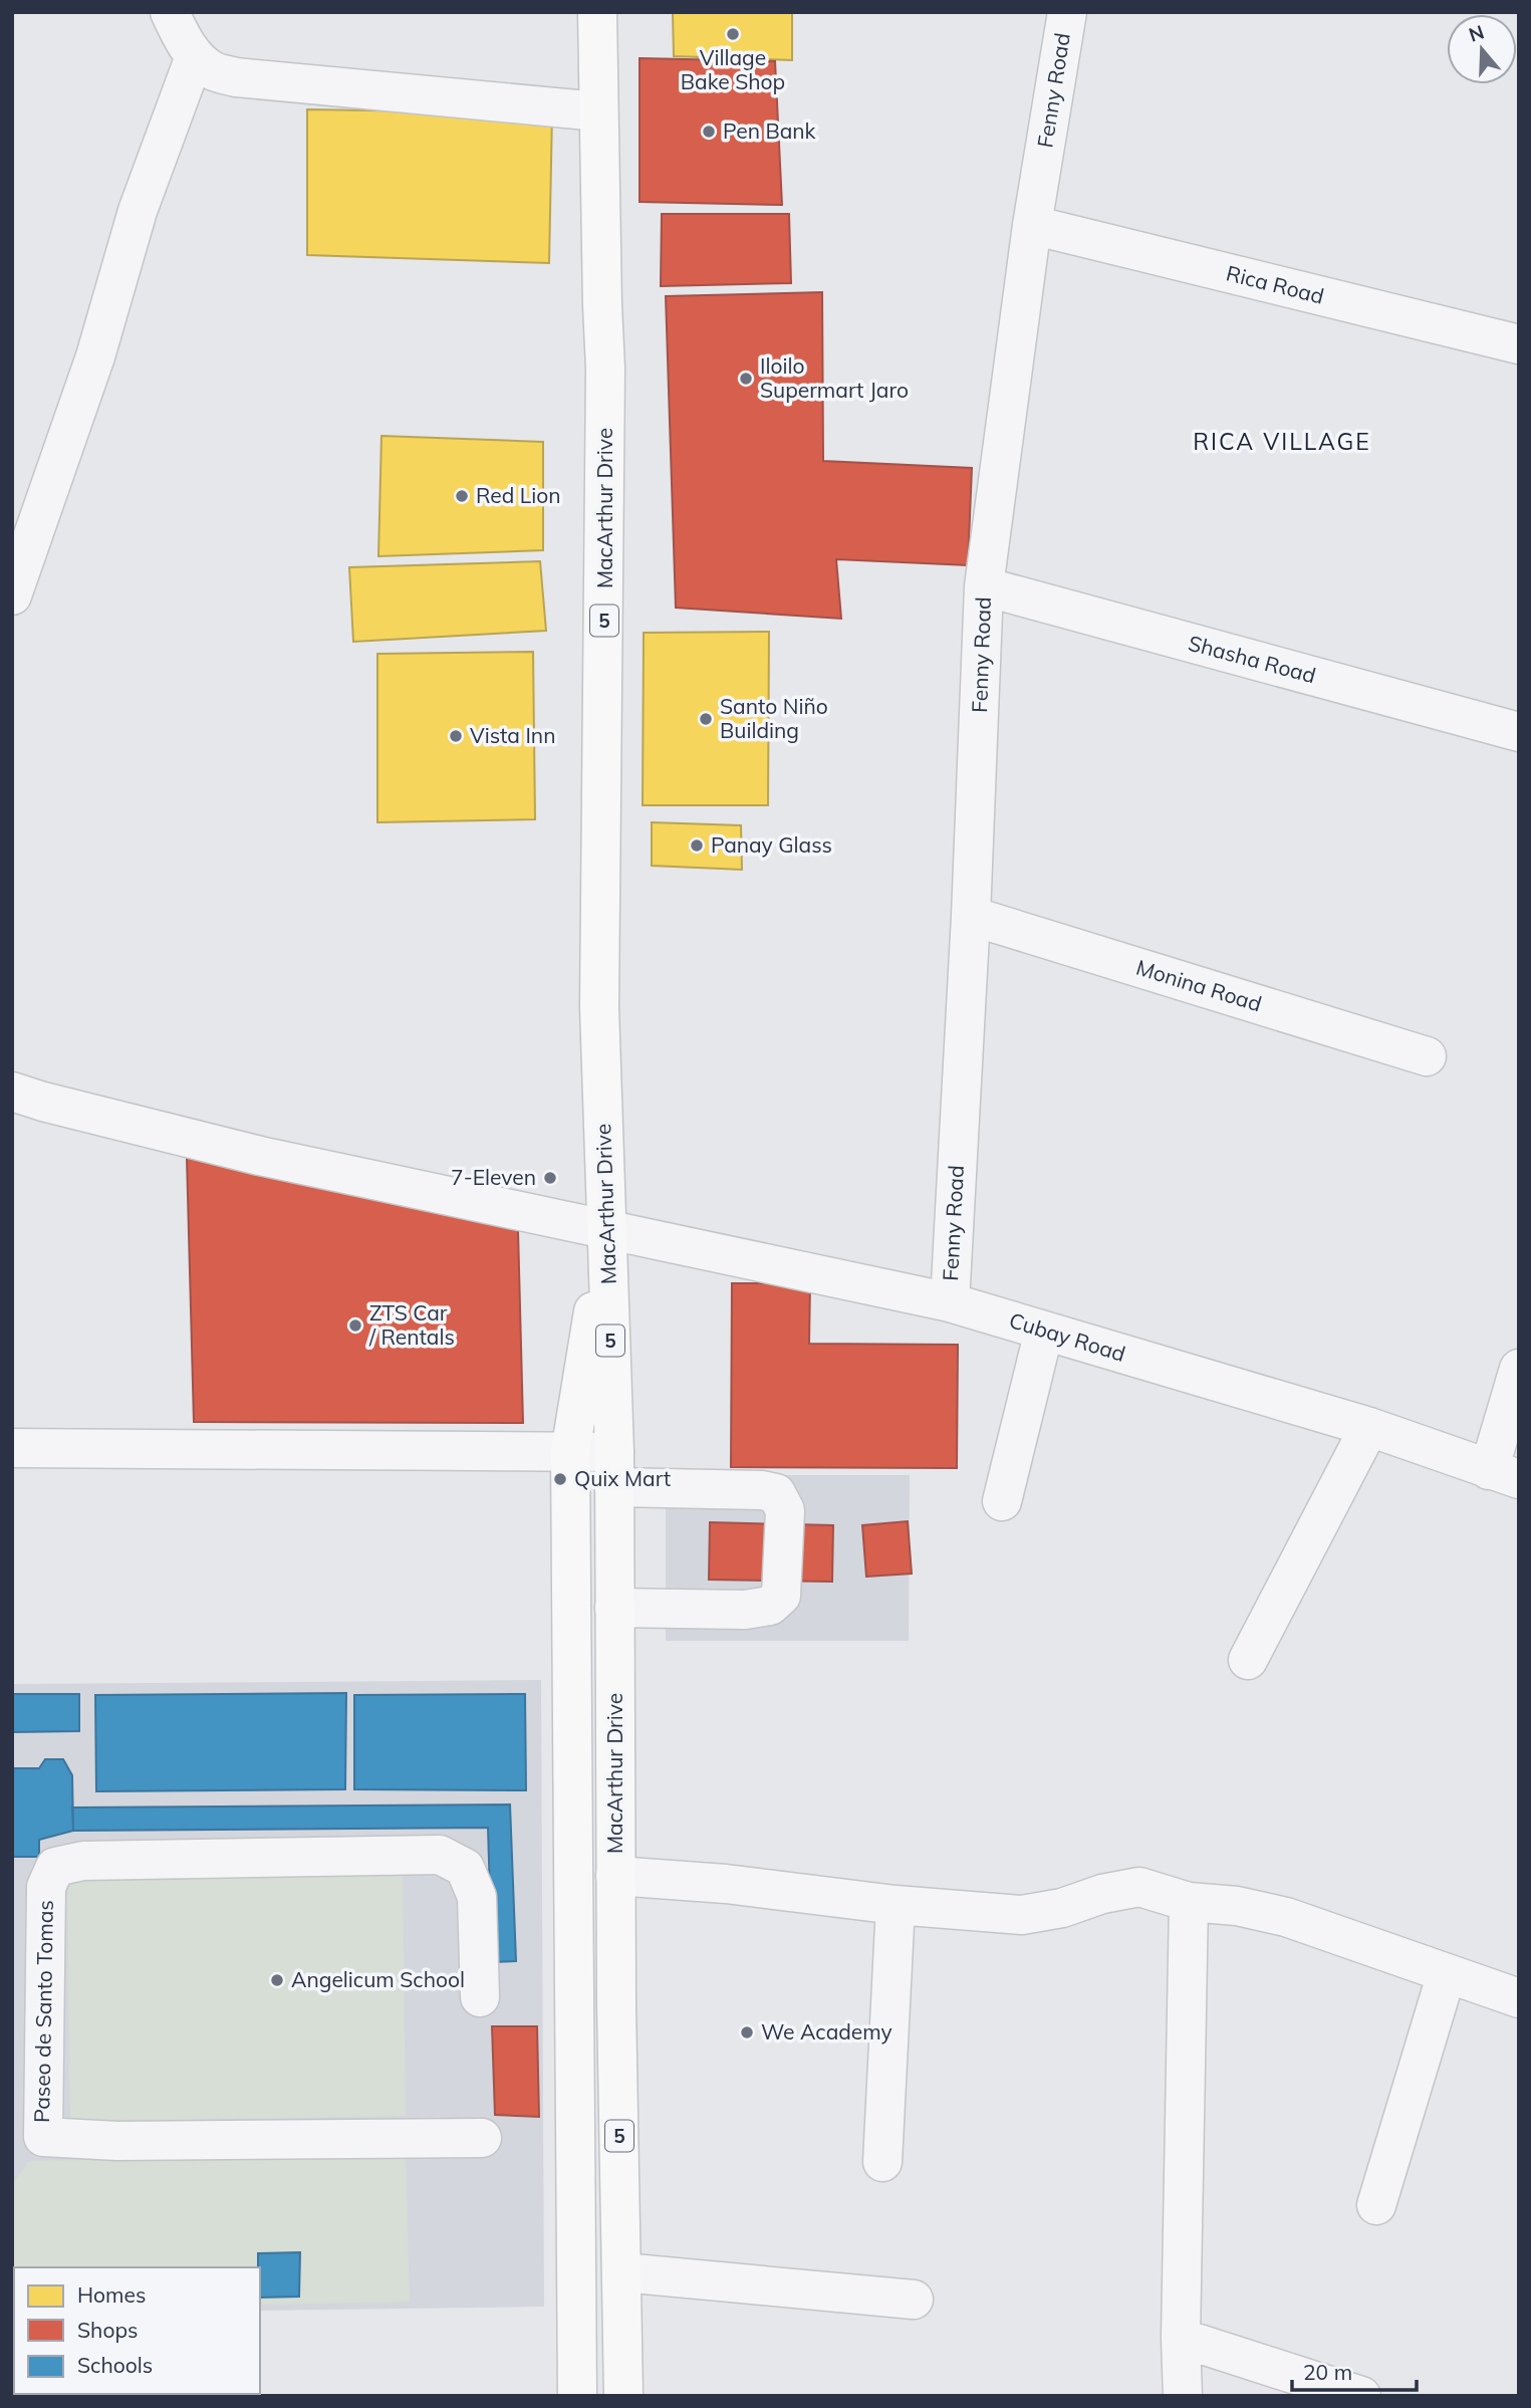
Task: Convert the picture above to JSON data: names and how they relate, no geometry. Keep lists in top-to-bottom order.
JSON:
{
  "streets": {
    "main road": ["MacArthur Drive", "5"],
    "street": [
      "Fenny Road",
      "Rica Road",
      "Shasha Road",
      "Monina Road",
      "Cubay Road",
      "Paseo de Santo Tomas"
    ]
  },
  "crossings": [
    ["Fenny Road", "Rica Road"],
    ["Fenny Road", "Shasha Road"],
    ["Fenny Road", "Monina Road"],
    ["Fenny Road", "Cubay Road"],
    ["MacArthur Drive", "Cubay Road"]
  ],
  "districts": ["RICA VILLAGE"],
  "places": [
    "Village Bake Shop",
    "Pen Bank",
    "Iloilo Supermart Jaro",
    "Red Lion",
    "Santo Niño Building",
    "Vista Inn",
    "Panay Glass",
    "7-Eleven",
    "ZTS Car / Rentals",
    "Quix Mart",
    "Angelicum School",
    "We Academy"
  ],
  "legend": ["Homes", "Shops", "Schools"],
  "scale_bar": "20 m",
  "north": "top"
}
